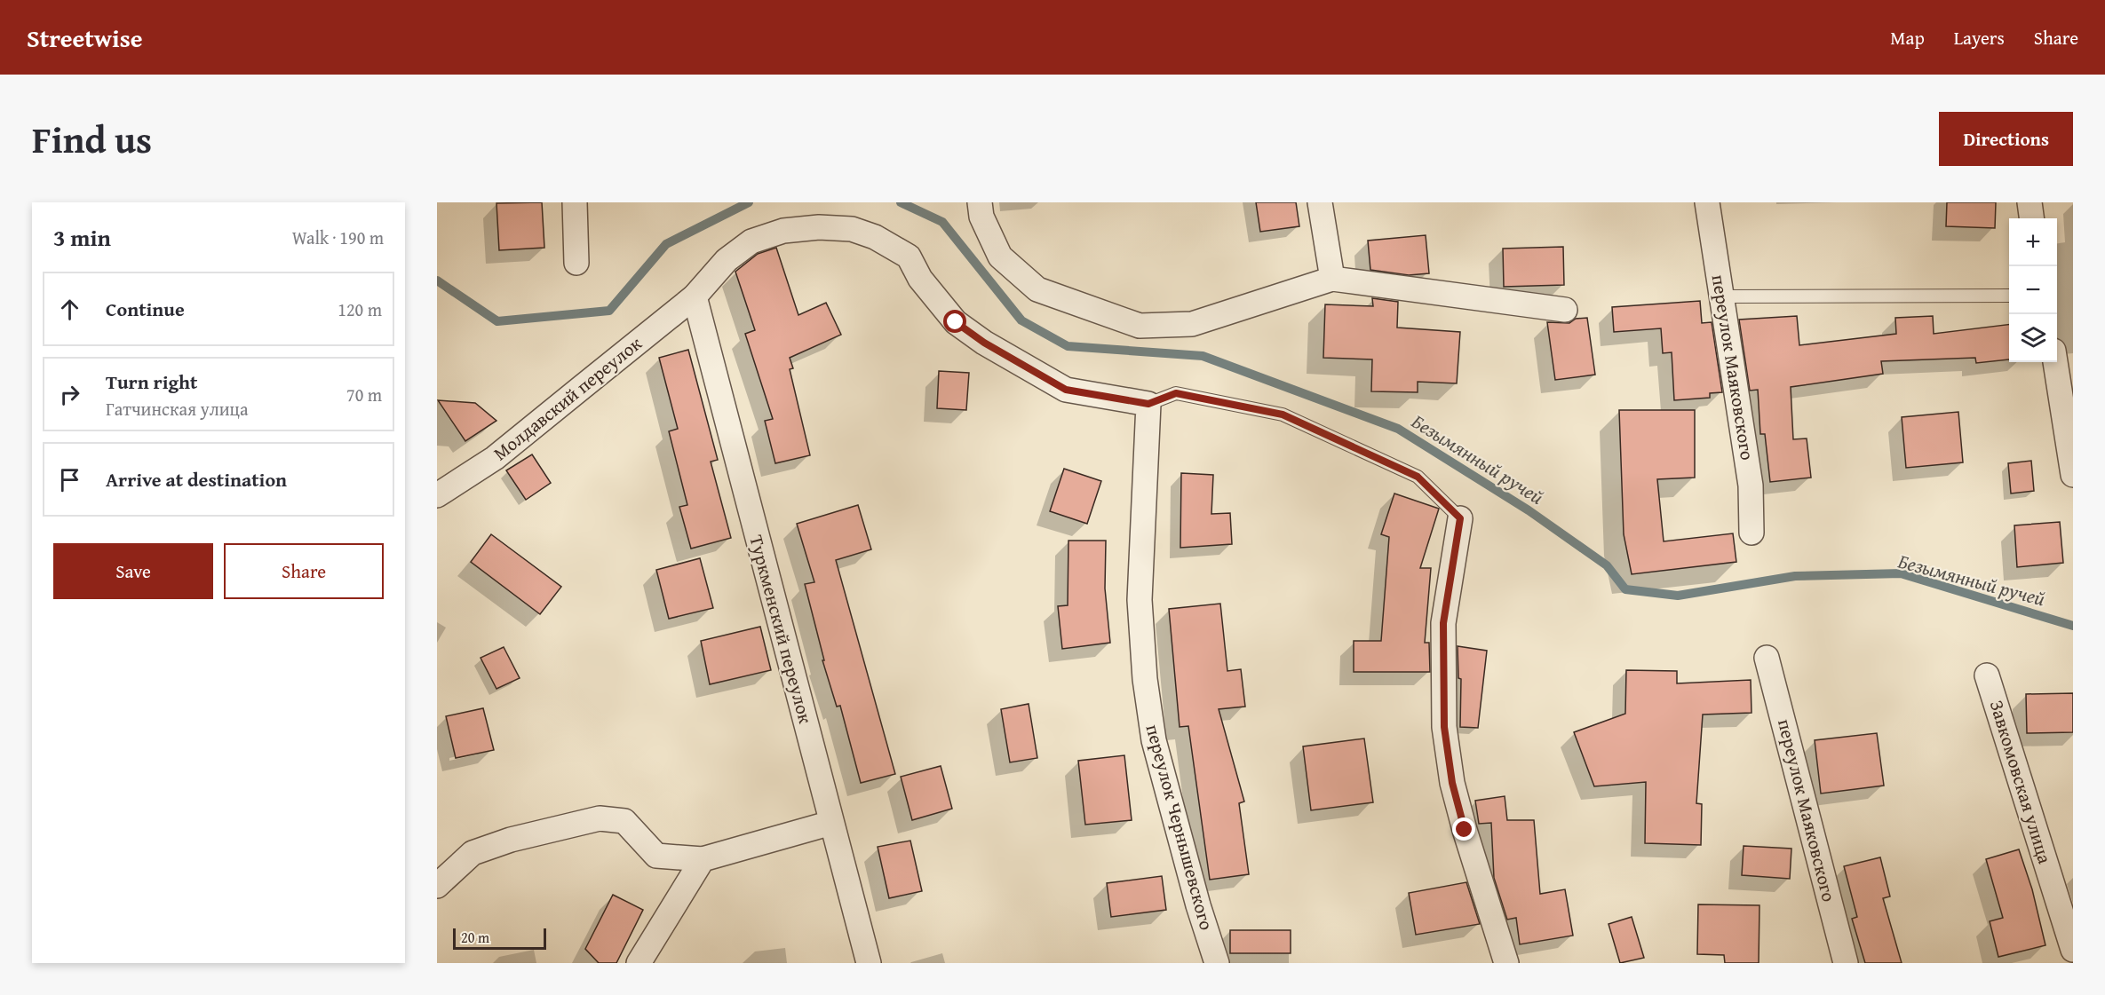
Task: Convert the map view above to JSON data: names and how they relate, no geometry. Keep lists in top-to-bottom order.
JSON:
{
  "streets": {
    "street": [
      "переулок Маяковского",
      "Молдавский переулок",
      "Туркменский переулок",
      "Завкомовская улица",
      "переулок Чернышевского"
    ]
  },
  "crossings": [
    ["Молдавский переулок", "Туркменский переулок"],
    ["Молдавский переулок", "переулок Чернышевского"]
  ],
  "water": ["Безымянный ручей"],
  "scale_bar": "20 m",
  "page": {
    "header": "Streetwise",
    "nav": ["Map", "Layers", "Share"],
    "title": "Find us",
    "buttons": [
      "Directions",
      ["Save", "Share"]
    ],
    "heading": ["3 min", "Walk · 190 m"],
    "map_buttons": ["+", "−"],
    "list": [
      ["Continue", "120 m"],
      ["Turn right", "Гатчинская улица", "70 m"],
      "Arrive at destination"
    ],
    "scale": "20 m"
  }
}
